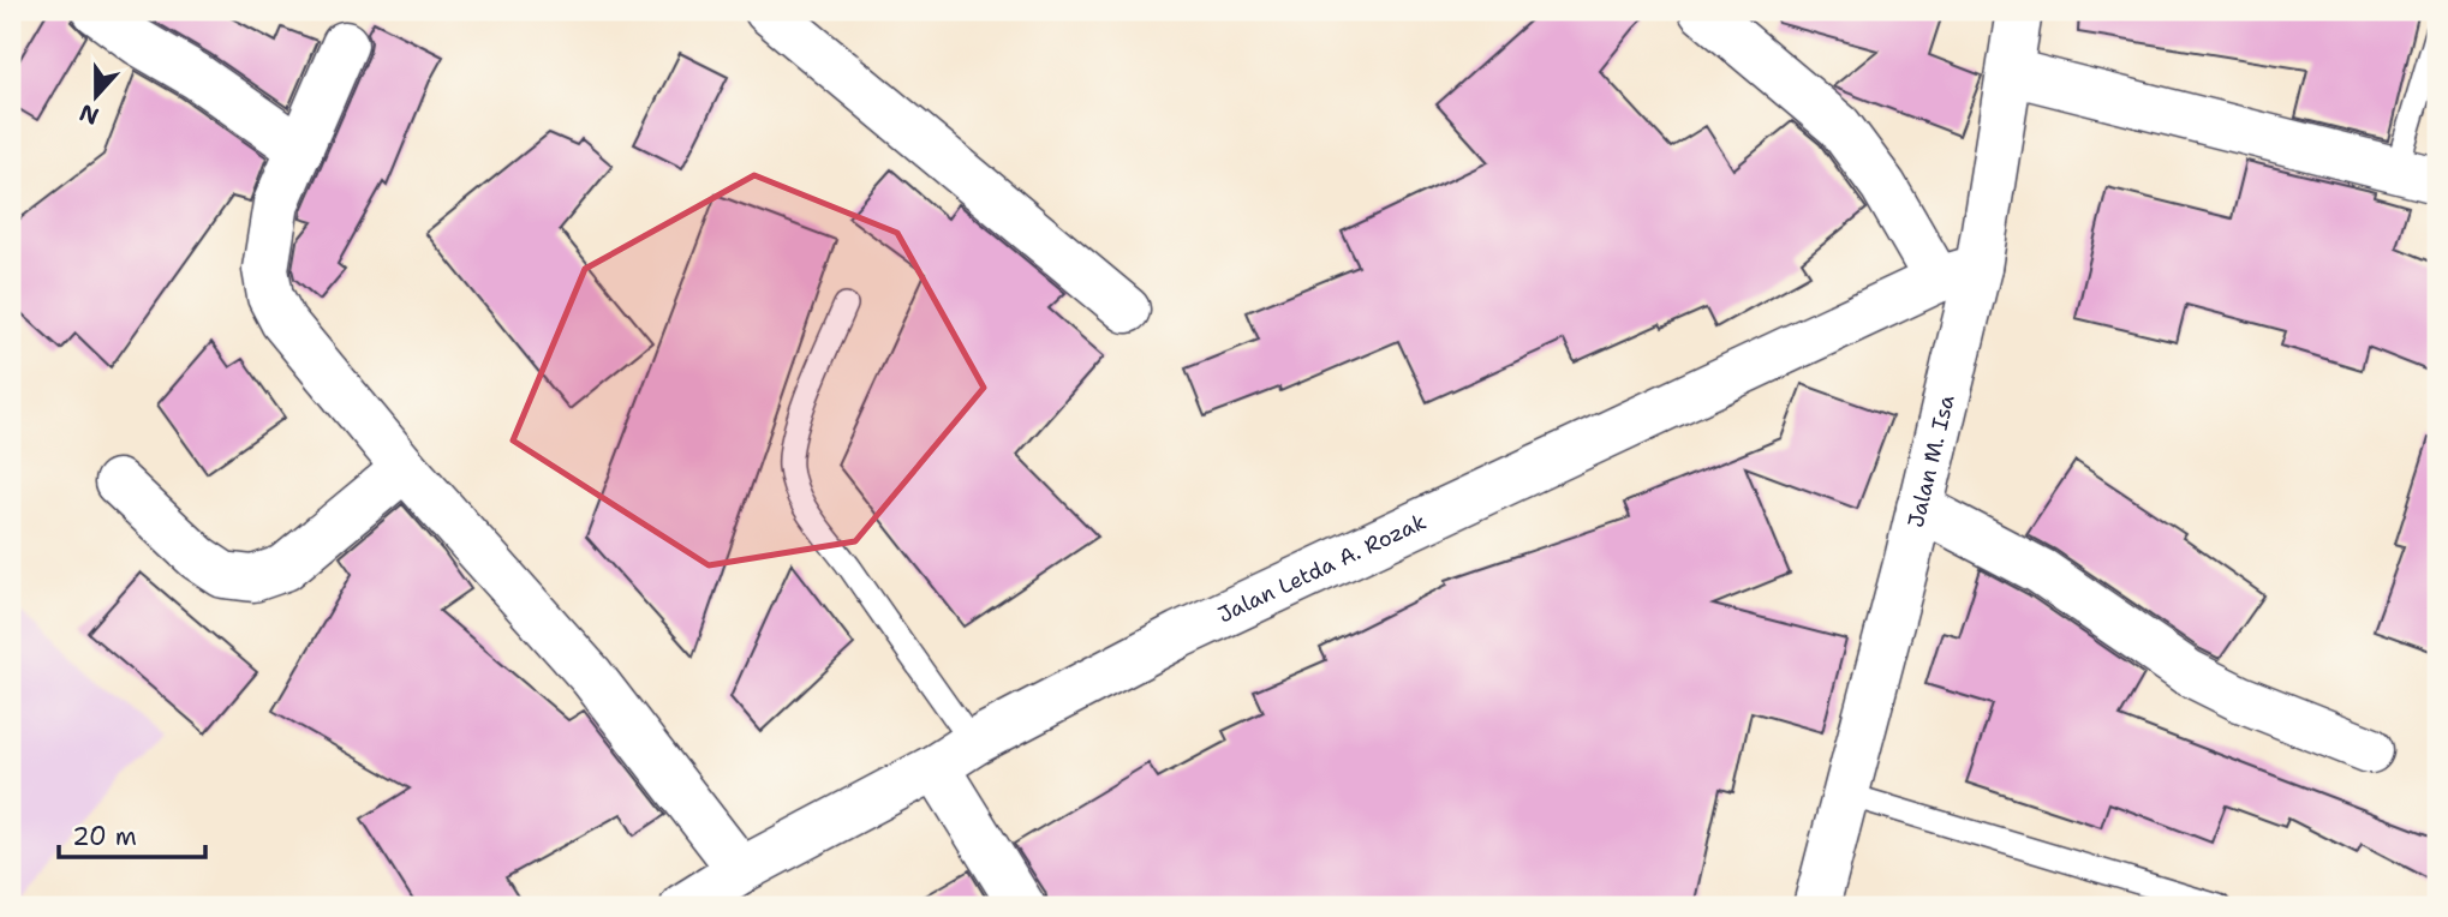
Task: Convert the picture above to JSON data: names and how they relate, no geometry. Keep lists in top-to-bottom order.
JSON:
{
  "streets": {
    "street": ["Jalan M. Isa", "Jalan Letda A. Rozak"]
  },
  "crossings": [
    ["Jalan M. Isa", "Jalan Letda A. Rozak"]
  ],
  "scale_bar": "20 m",
  "north": "bottom"
}
